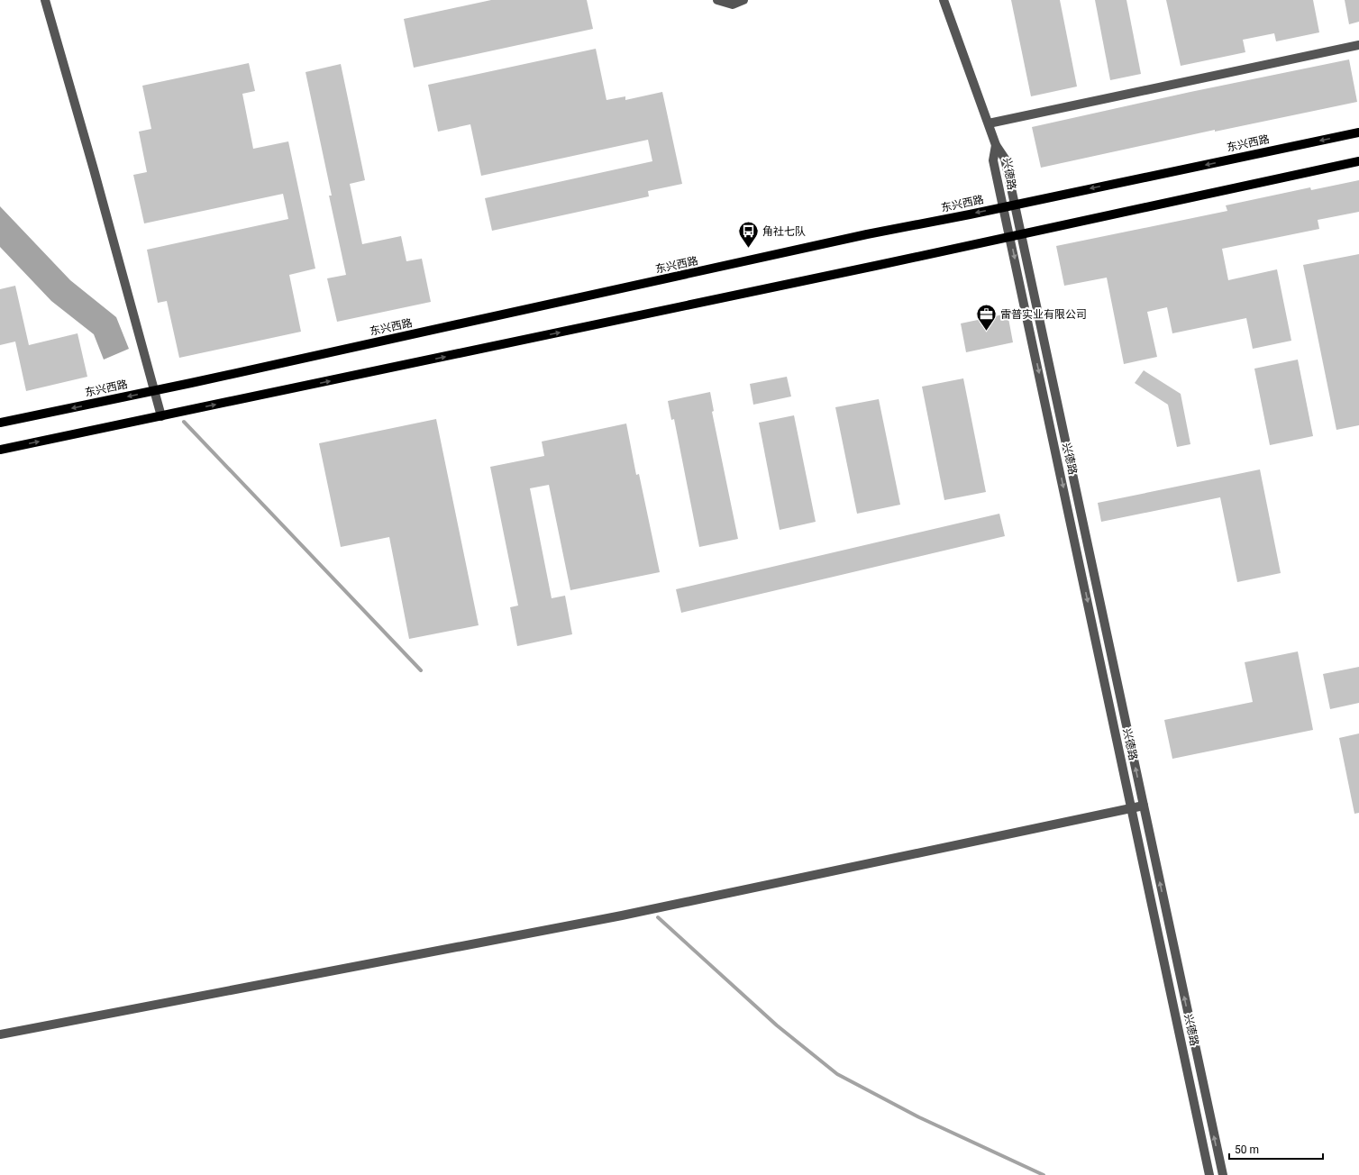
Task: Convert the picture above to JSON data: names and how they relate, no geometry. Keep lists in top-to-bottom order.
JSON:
{
  "streets": {
    "main road": ["东兴西路"],
    "street": ["兴德路"]
  },
  "crossings": [
    ["东兴西路", "兴德路"]
  ],
  "places": {
    "bus stop": ["角社七队"],
    "office": ["雷普实业有限公司"]
  },
  "scale_bar": "50 m"
}
